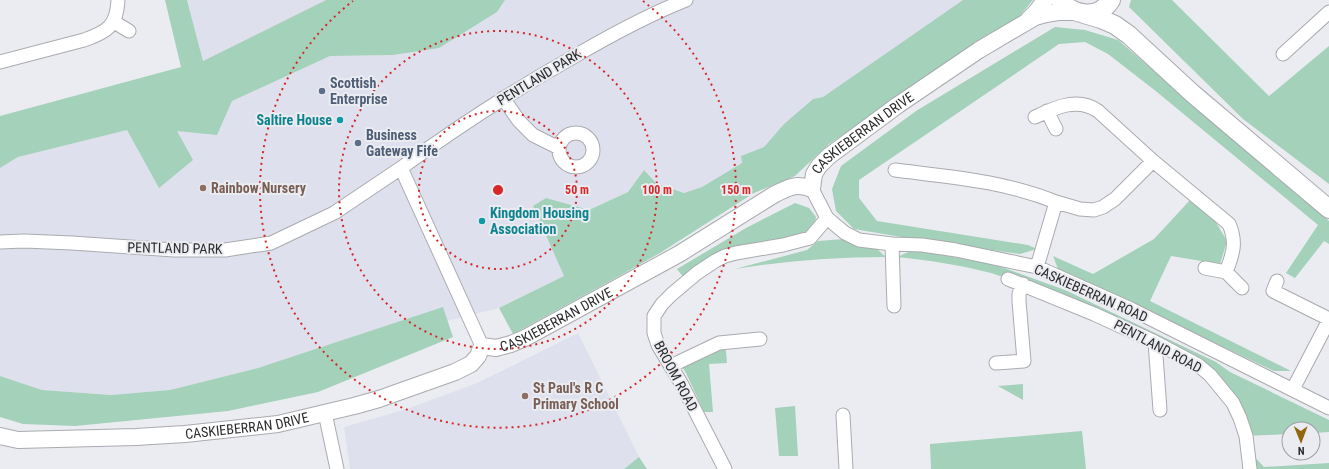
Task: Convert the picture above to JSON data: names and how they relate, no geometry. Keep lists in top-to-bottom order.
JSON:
{
  "streets": {
    "street": [
      "PENTLAND PARK",
      "CASKIEBERRAN DRIVE",
      "CASKIEBERRAN ROAD",
      "PENTLAND ROAD",
      "BROOM ROAD"
    ]
  },
  "crossings": [
    ["CASKIEBERRAN DRIVE", "CASKIEBERRAN ROAD"],
    ["CASKIEBERRAN ROAD", "BROOM ROAD"]
  ],
  "places": [
    "Scottish Enterprise",
    "Saltire House",
    "Business Gateway Fife",
    "Rainbow Nursery",
    "Kingdom Housing Association",
    "St Paul's R C Primary School"
  ],
  "north": "bottom",
  "rings": ["50 m", "100 m", "150 m"]
}
